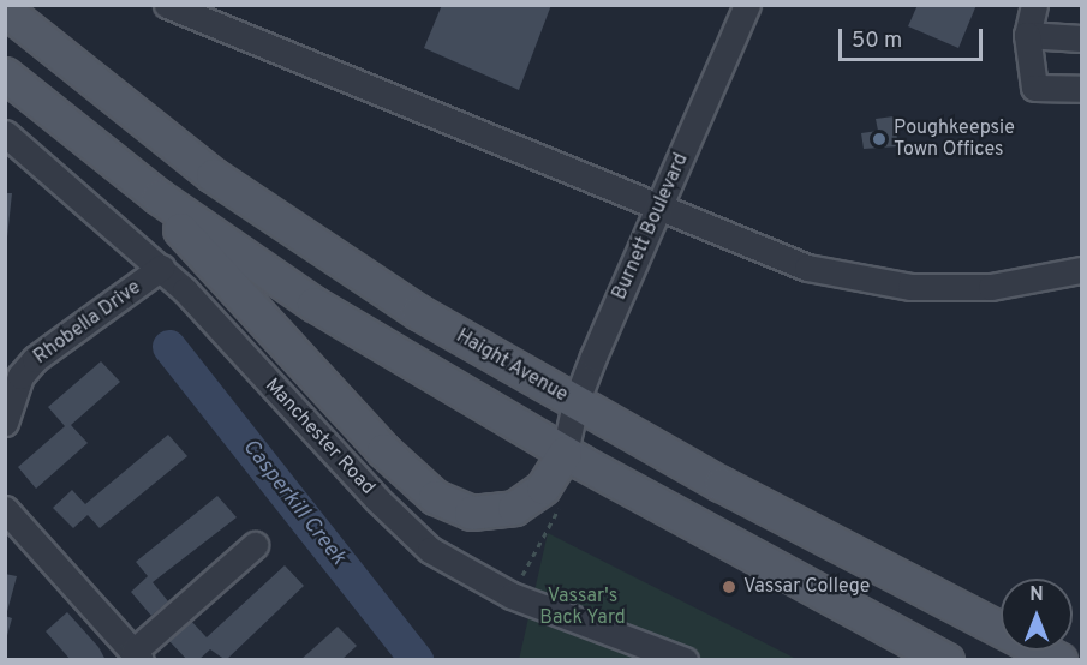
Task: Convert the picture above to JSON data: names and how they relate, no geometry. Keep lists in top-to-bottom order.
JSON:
{
  "streets": {
    "main road": ["Haight Avenue"],
    "street": ["Burnett Boulevard", "Rhobella Drive", "Manchester Road"]
  },
  "crossings": [
    ["Burnett Boulevard", "Haight Avenue"],
    ["Rhobella Drive", "Manchester Road"]
  ],
  "water": ["Casperkill Creek"],
  "parks": ["Vassar's Back Yard"],
  "places": ["Poughkeepsie Town Offices", "Vassar College"],
  "scale_bar": "50 m",
  "north": "top"
}
